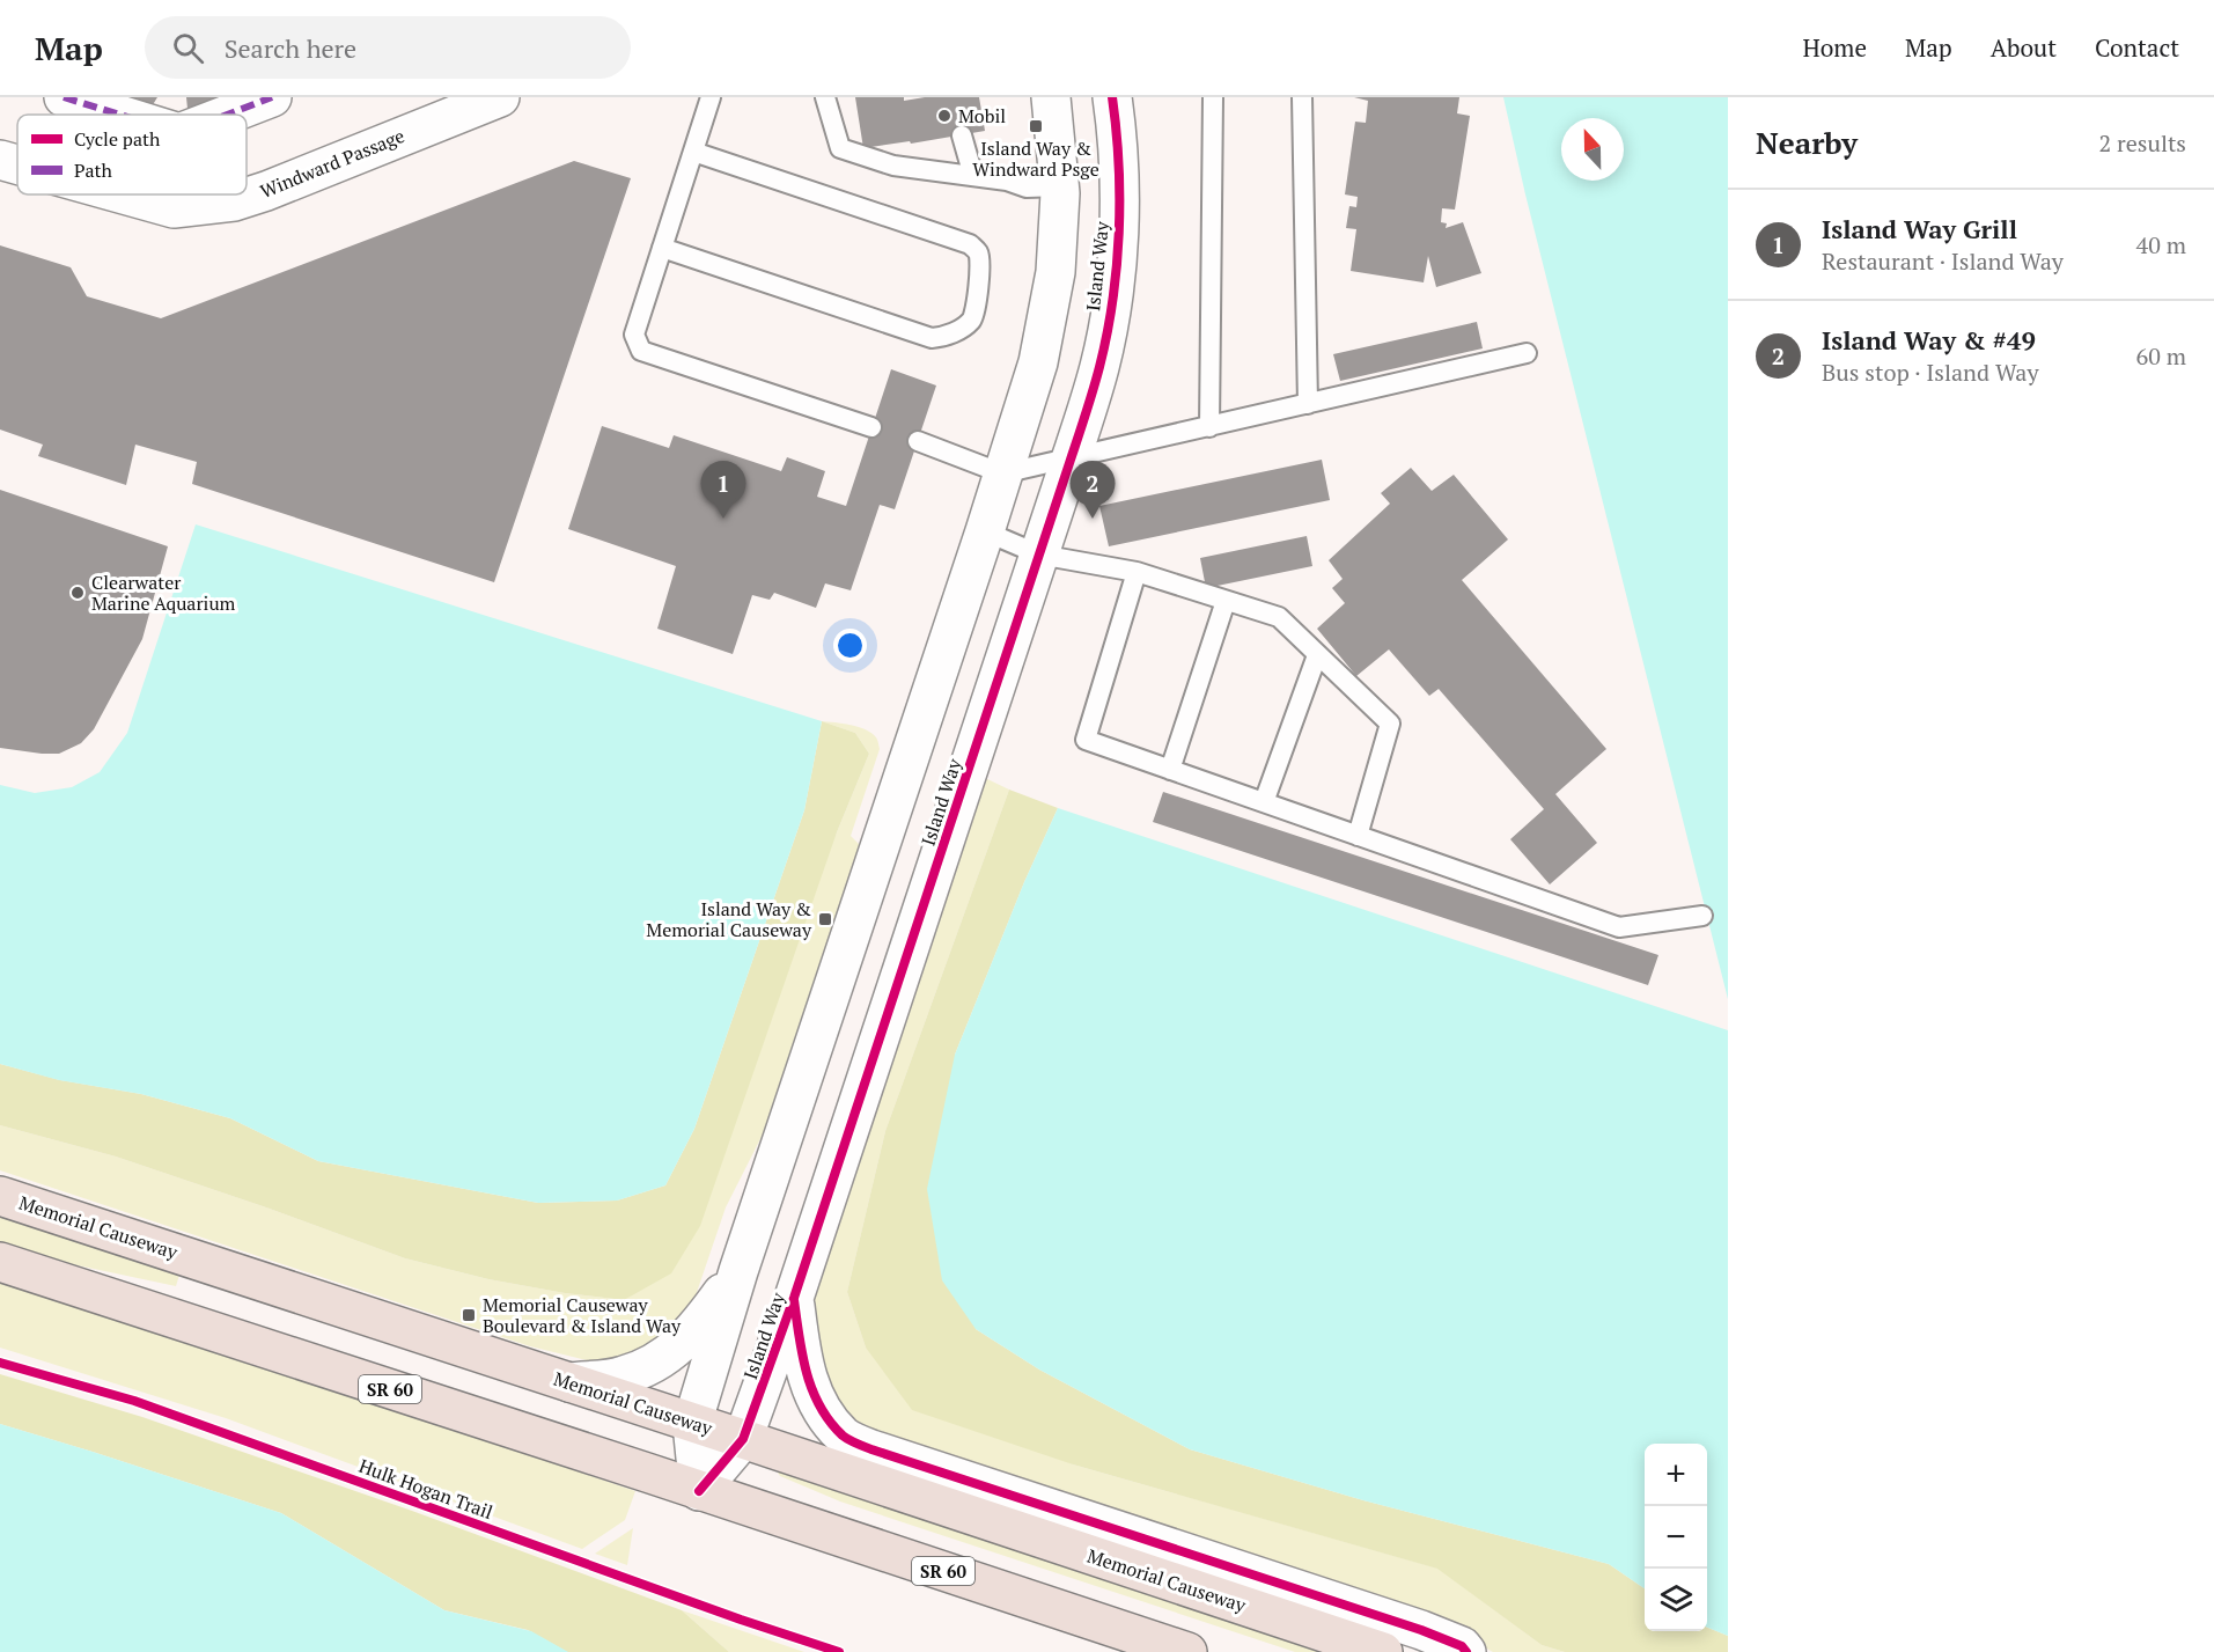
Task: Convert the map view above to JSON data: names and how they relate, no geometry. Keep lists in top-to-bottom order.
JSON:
{
  "streets": {
    "main road": ["Memorial Causeway", "SR 60"],
    "street": ["Windward Passage", "Island Way"],
    "cycle path": ["Hulk Hogan Trail"]
  },
  "crossings": [
    ["Island Way", "Memorial Causeway"],
    ["Island Way", "SR 60"]
  ],
  "places": {
    "other": ["Mobil", "Clearwater Marine Aquarium"],
    "transit": ["Island Way & Windward Psge", "Island Way & Memorial Causeway", "Memorial Causeway Boulevard & Island Way"]
  },
  "legend": ["Cycle path", "Path"],
  "north": "top",
  "page": {
    "header": "Map",
    "search": "Search here",
    "nav": [
      "Home",
      "Map",
      "About",
      "Contact"
    ],
    "heading": ["Nearby", "2 results"],
    "list": [
      {
        "mark": "1",
        "name": "Island Way Grill",
        "note": "Restaurant · Island Way",
        "value": "40 m"
      },
      {
        "mark": "2",
        "name": "Island Way & #49",
        "note": "Bus stop · Island Way",
        "value": "60 m"
      }
    ],
    "pins": ["1", "2"],
    "map_buttons": ["+", "−"]
  }
}
